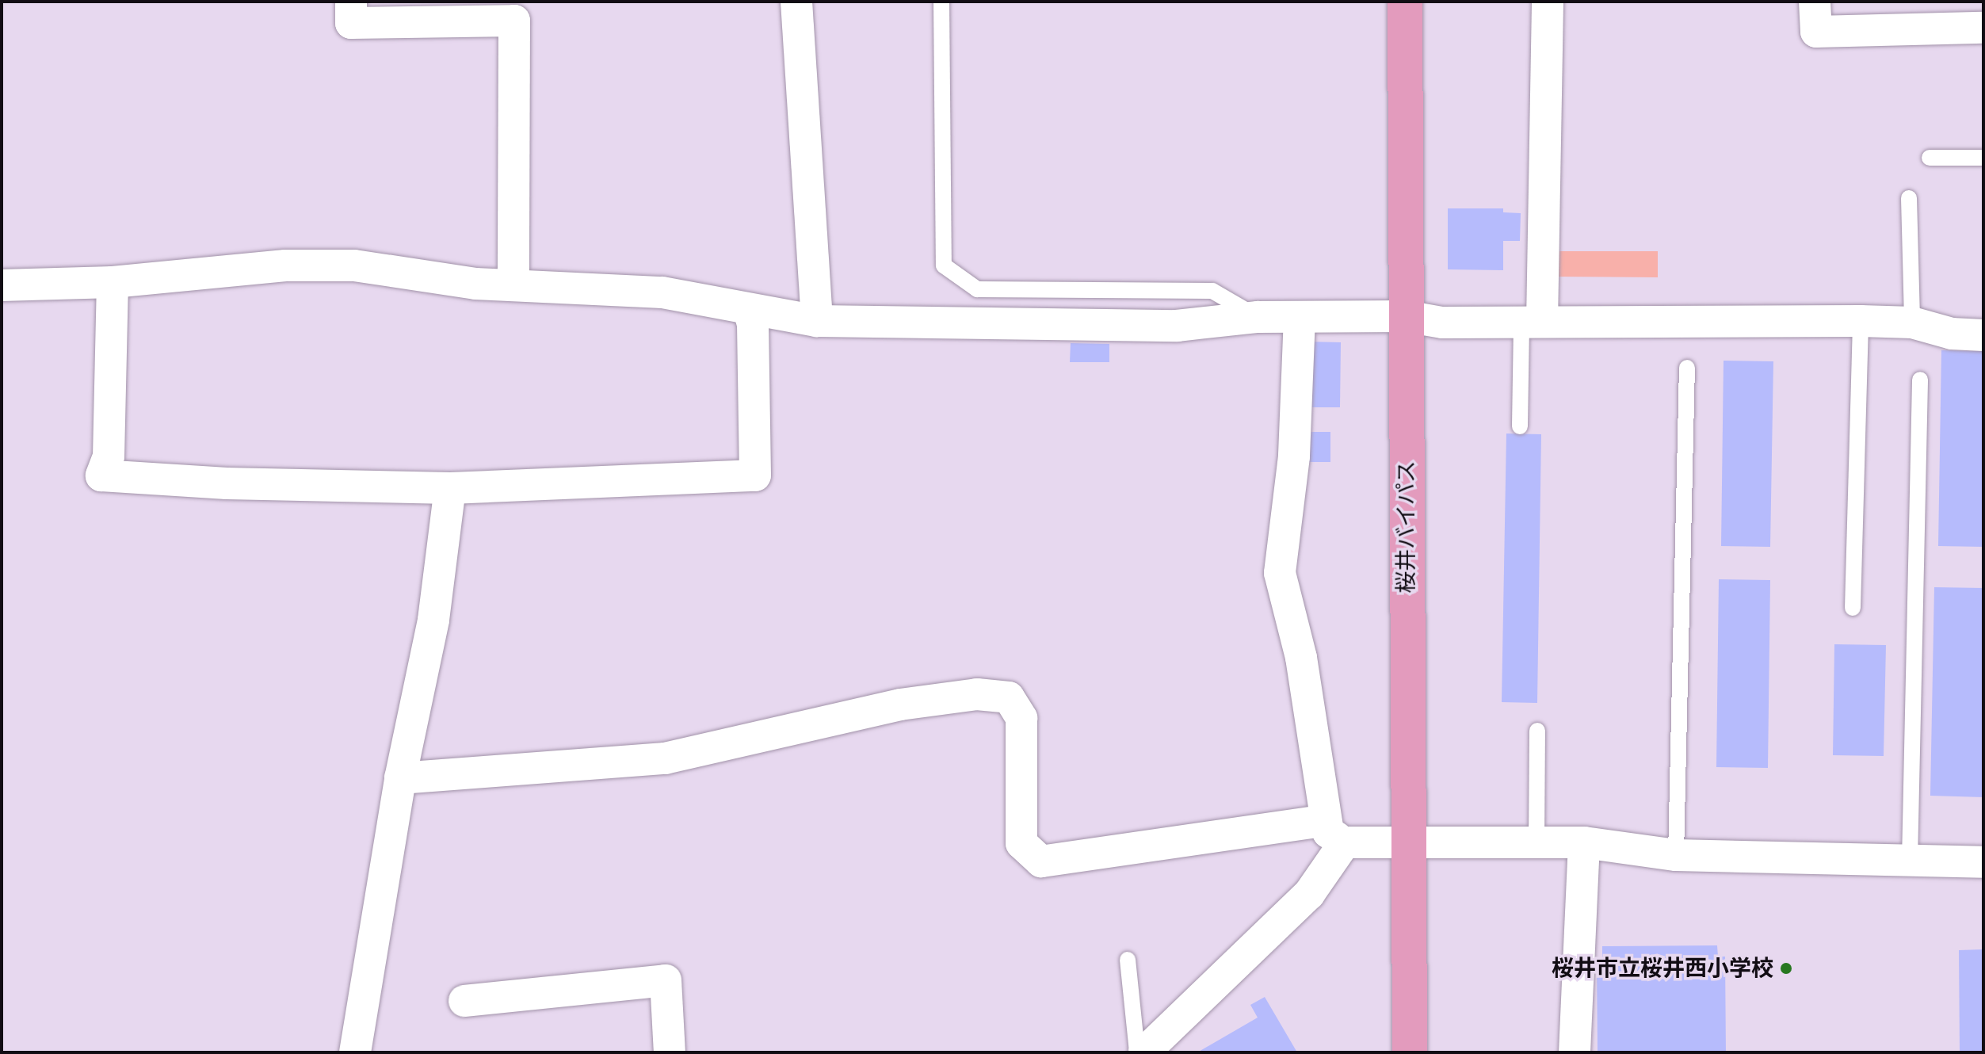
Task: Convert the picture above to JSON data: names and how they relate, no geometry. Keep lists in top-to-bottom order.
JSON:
{
  "streets": {
    "highway": ["桜井バイパス"]
  },
  "places": ["桜井市立桜井西小学校"]
}
